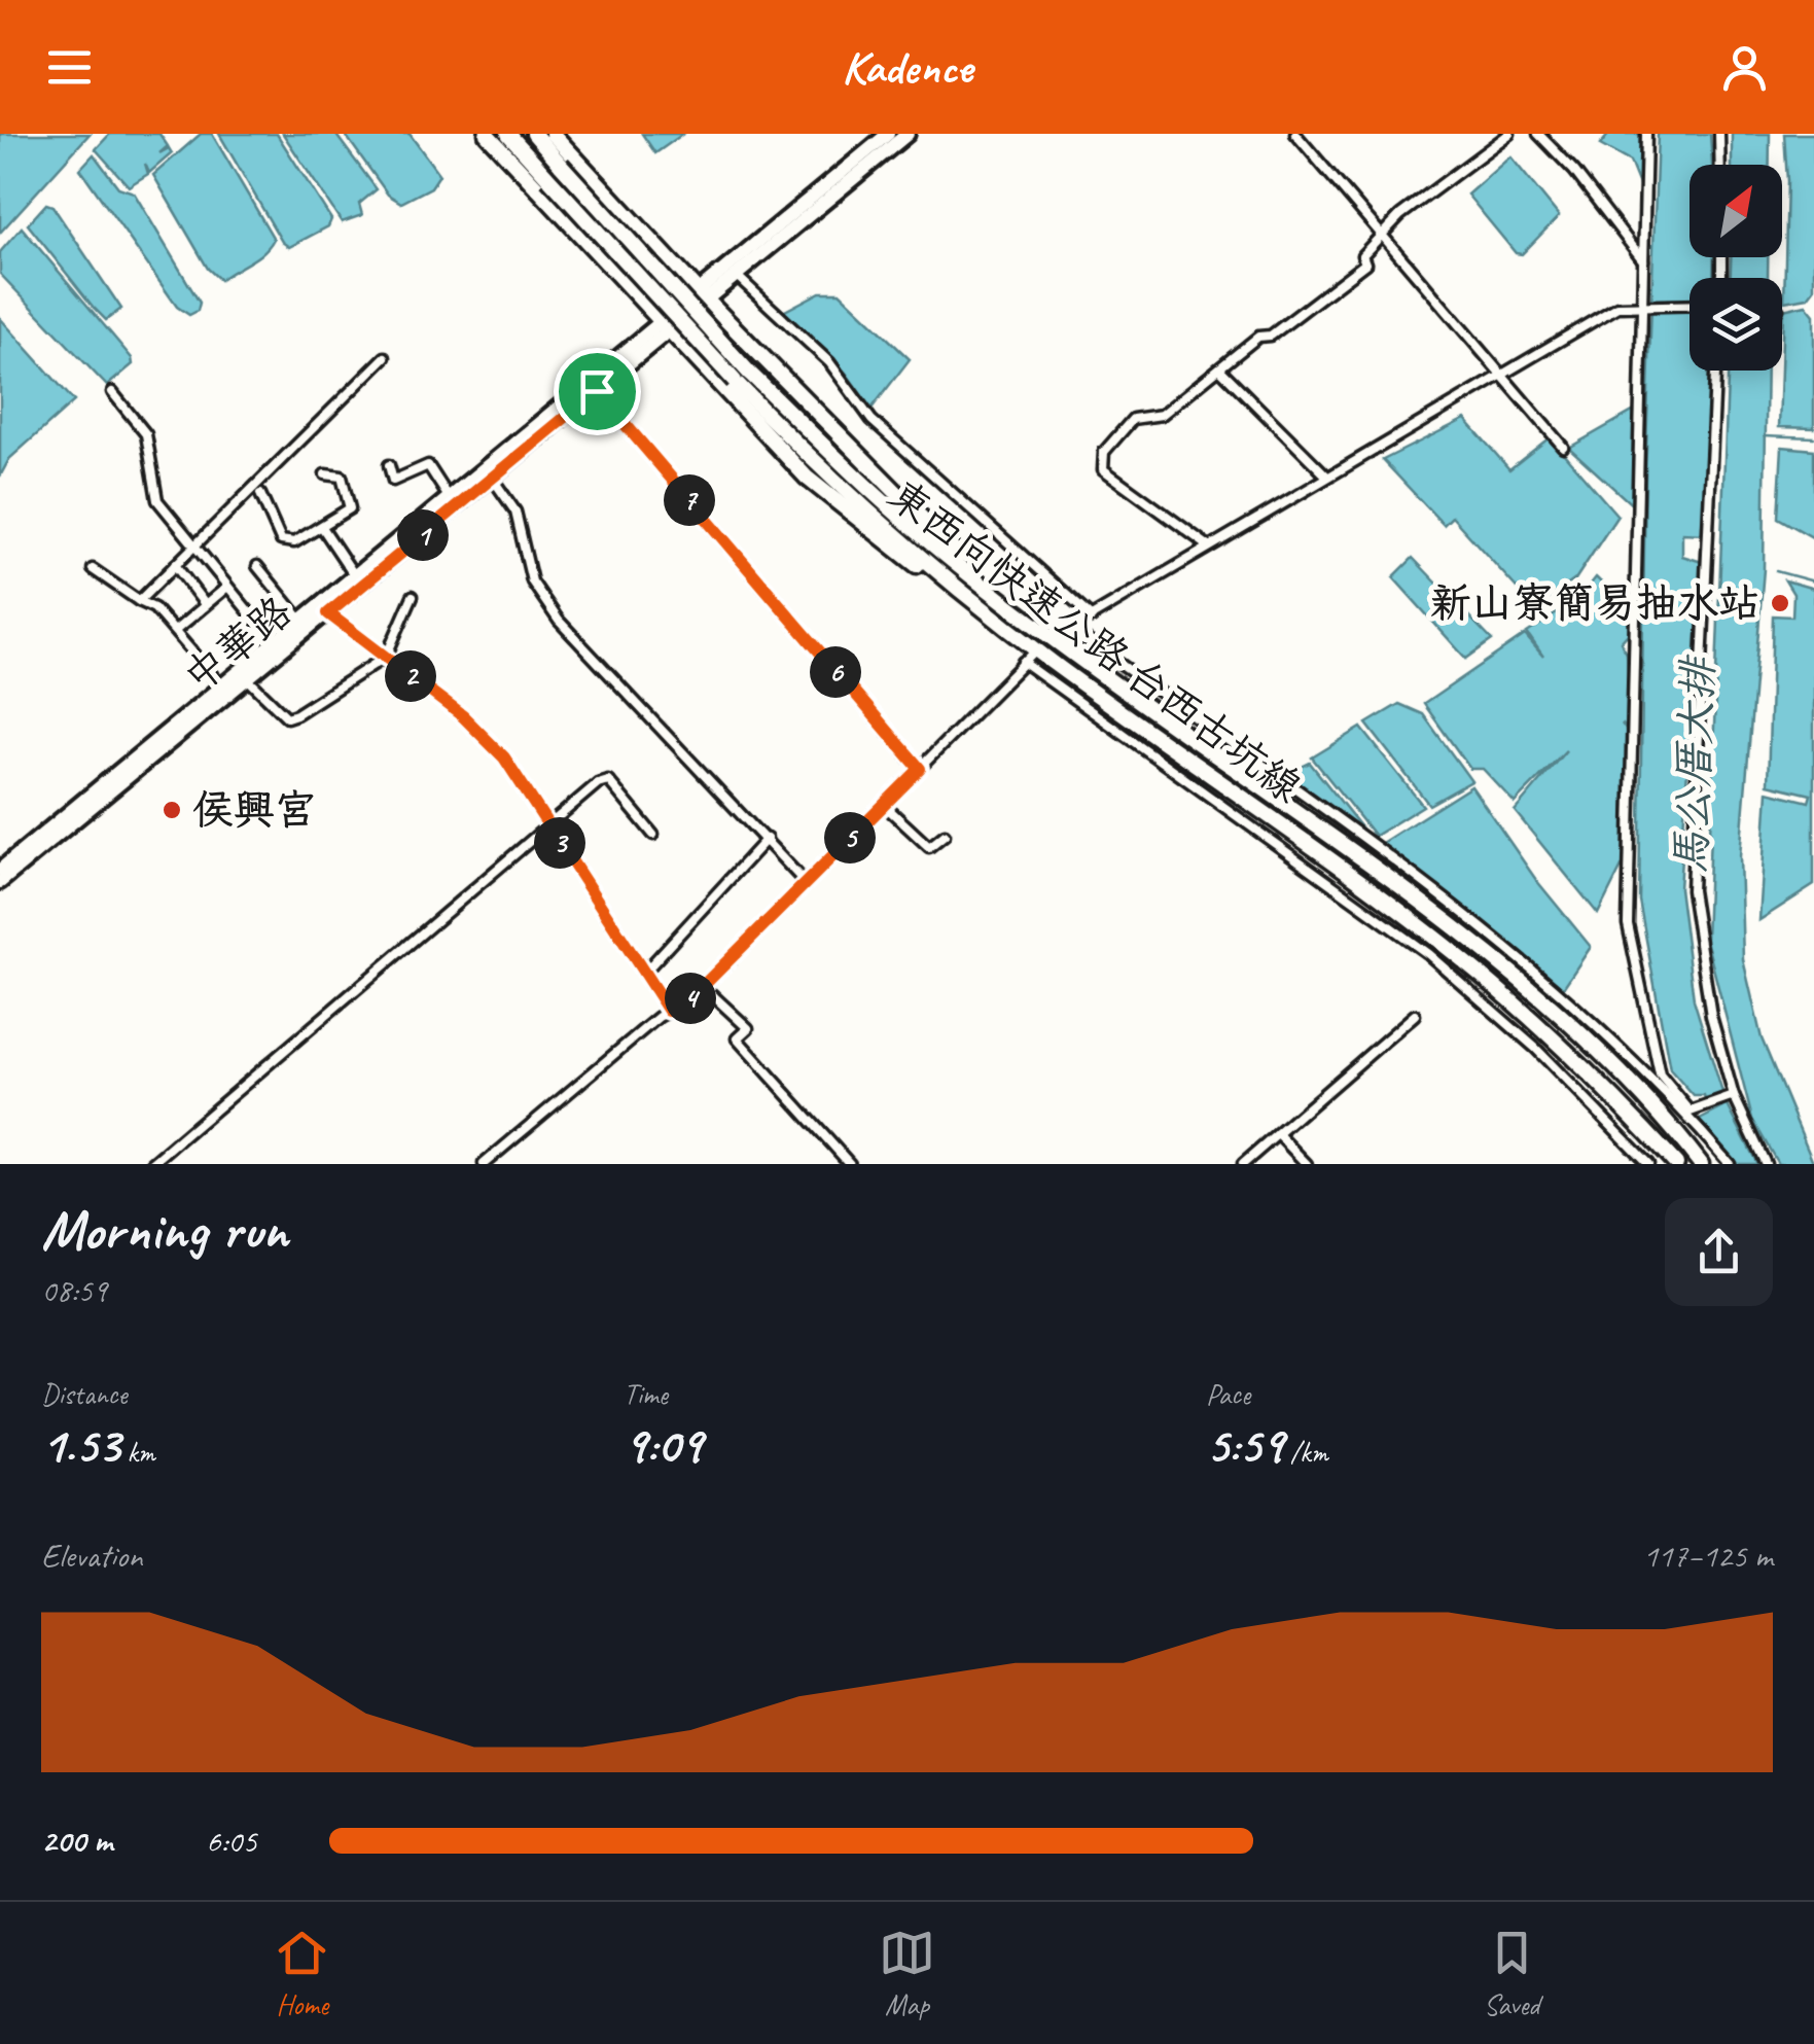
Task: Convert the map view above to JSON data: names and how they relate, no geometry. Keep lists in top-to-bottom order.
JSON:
{
  "streets": {
    "highway": ["東西向快速公路 台西古坑線"],
    "main road": ["中華路"]
  },
  "water": ["馬公厝大排"],
  "places": ["新山寮簡易抽水站", "侯興宮"],
  "north": "top right",
  "page": {
    "header": "Kadence",
    "pins": [
      "7",
      "1",
      "6",
      "2",
      "5",
      "3",
      "4"
    ],
    "heading": ["Morning run", "08:59"],
    "stats": [
      ["Distance", "1.53 km"],
      ["Time", "9:09"],
      ["Pace", "5:59 /km"]
    ],
    "chart": ["Elevation", "117–125 m"],
    "list": [
      {
        "name": "200 m",
        "note": "6:05"
      }
    ],
    "tabs": ["Home", "Map", "Saved"]
  }
}
